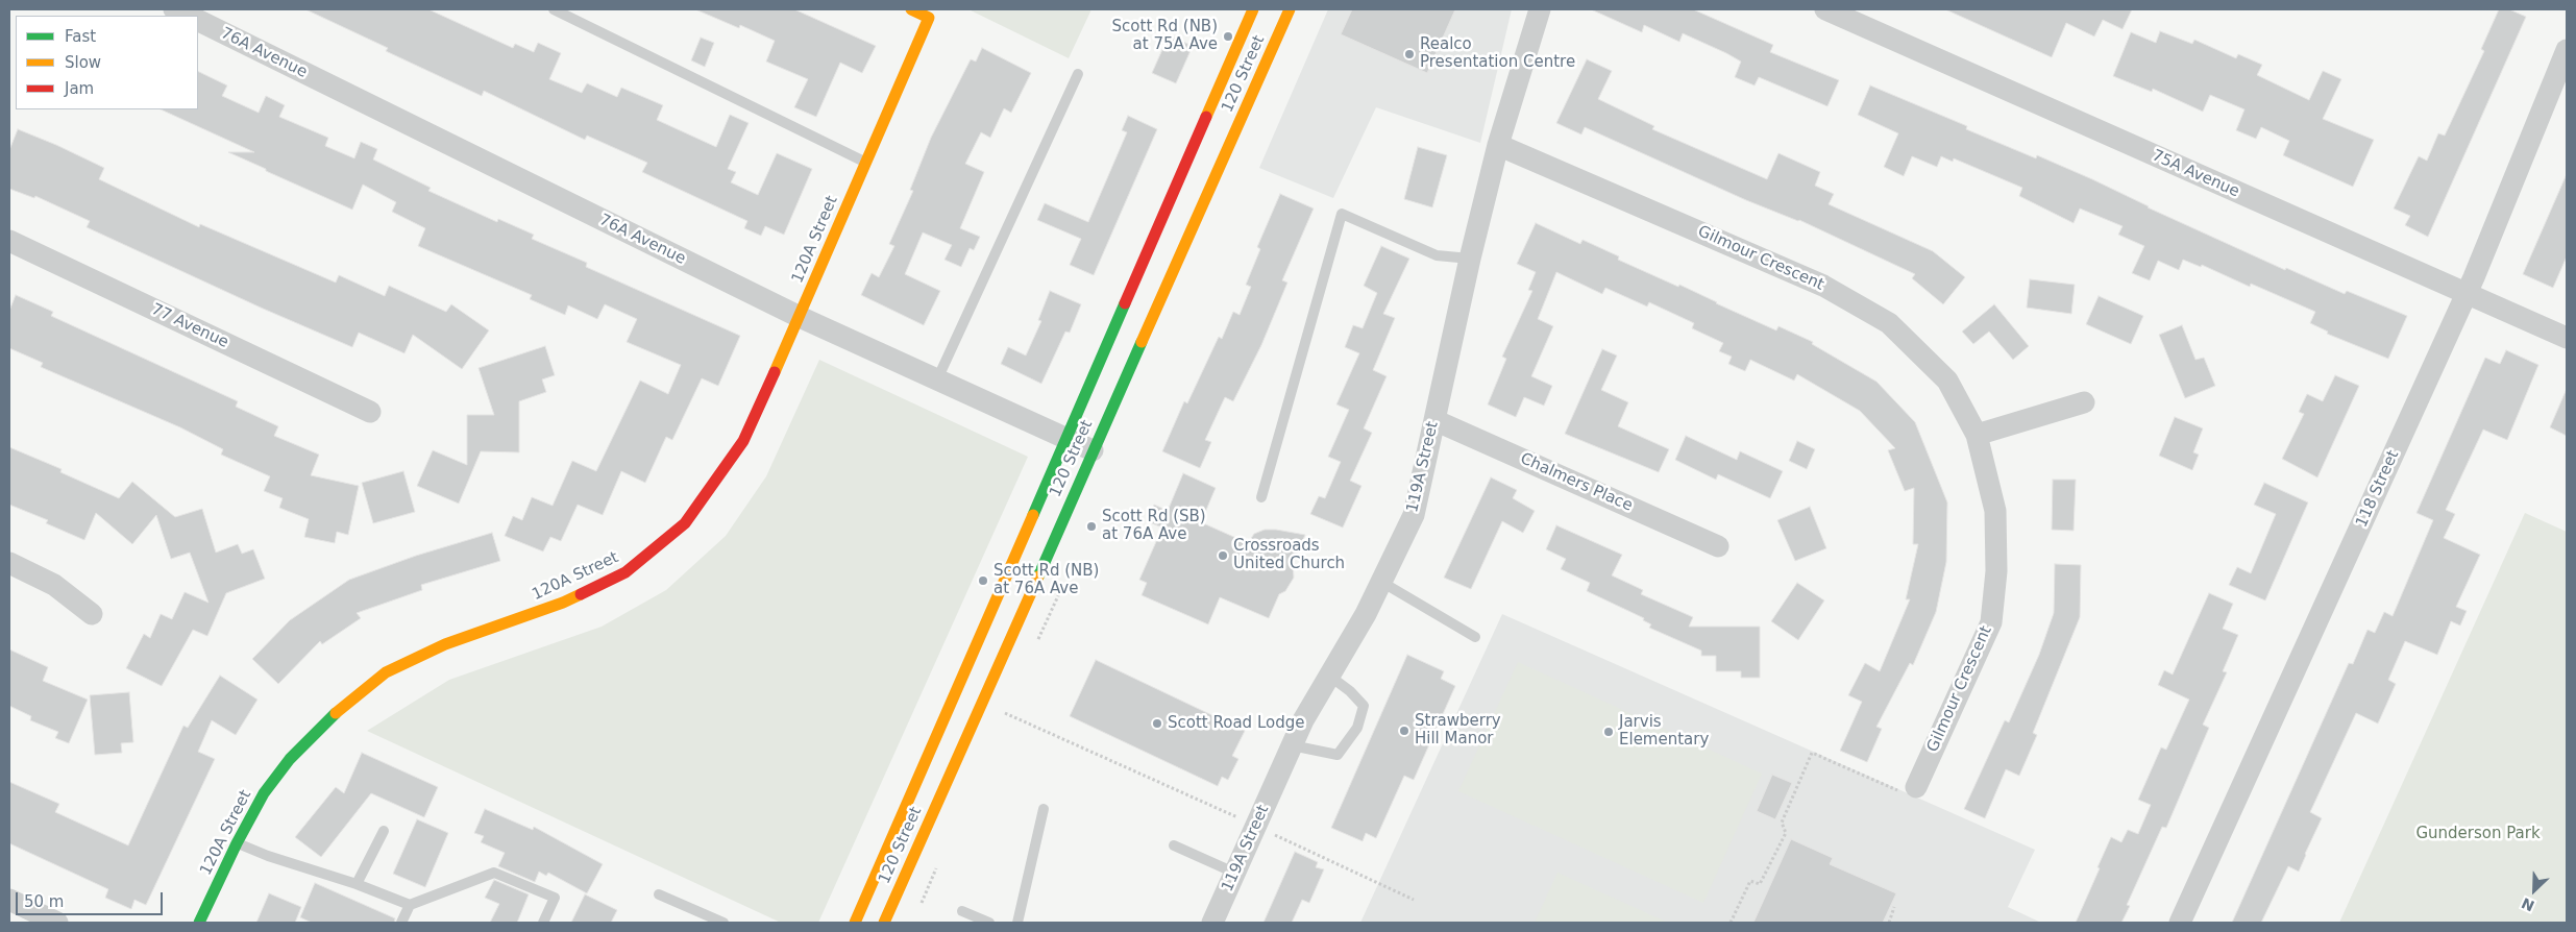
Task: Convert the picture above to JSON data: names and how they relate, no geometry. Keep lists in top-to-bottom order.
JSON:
{
  "streets": {
    "main road": ["120 Street", "120A Street"],
    "street": [
      "76A Avenue",
      "75A Avenue",
      "Gilmour Crescent",
      "77 Avenue",
      "119A Street",
      "Chalmers Place",
      "118 Street"
    ]
  },
  "crossings": [
    ["76A Avenue", "120 Street"],
    ["76A Avenue", "120A Street"],
    ["75A Avenue", "118 Street"],
    ["Gilmour Crescent", "119A Street"],
    ["119A Street", "Chalmers Place"]
  ],
  "parks": ["Gunderson Park"],
  "places": [
    "Scott Rd (NB) at 75A Ave",
    "Realco Presentation Centre",
    "Scott Rd (SB) at 76A Ave",
    "Crossroads United Church",
    "Scott Rd (NB) at 76A Ave",
    "Scott Road Lodge",
    "Strawberry Hill Manor",
    "Jarvis Elementary"
  ],
  "legend": ["Fast", "Slow", "Jam"],
  "scale_bar": "50 m",
  "north": "bottom left"
}
